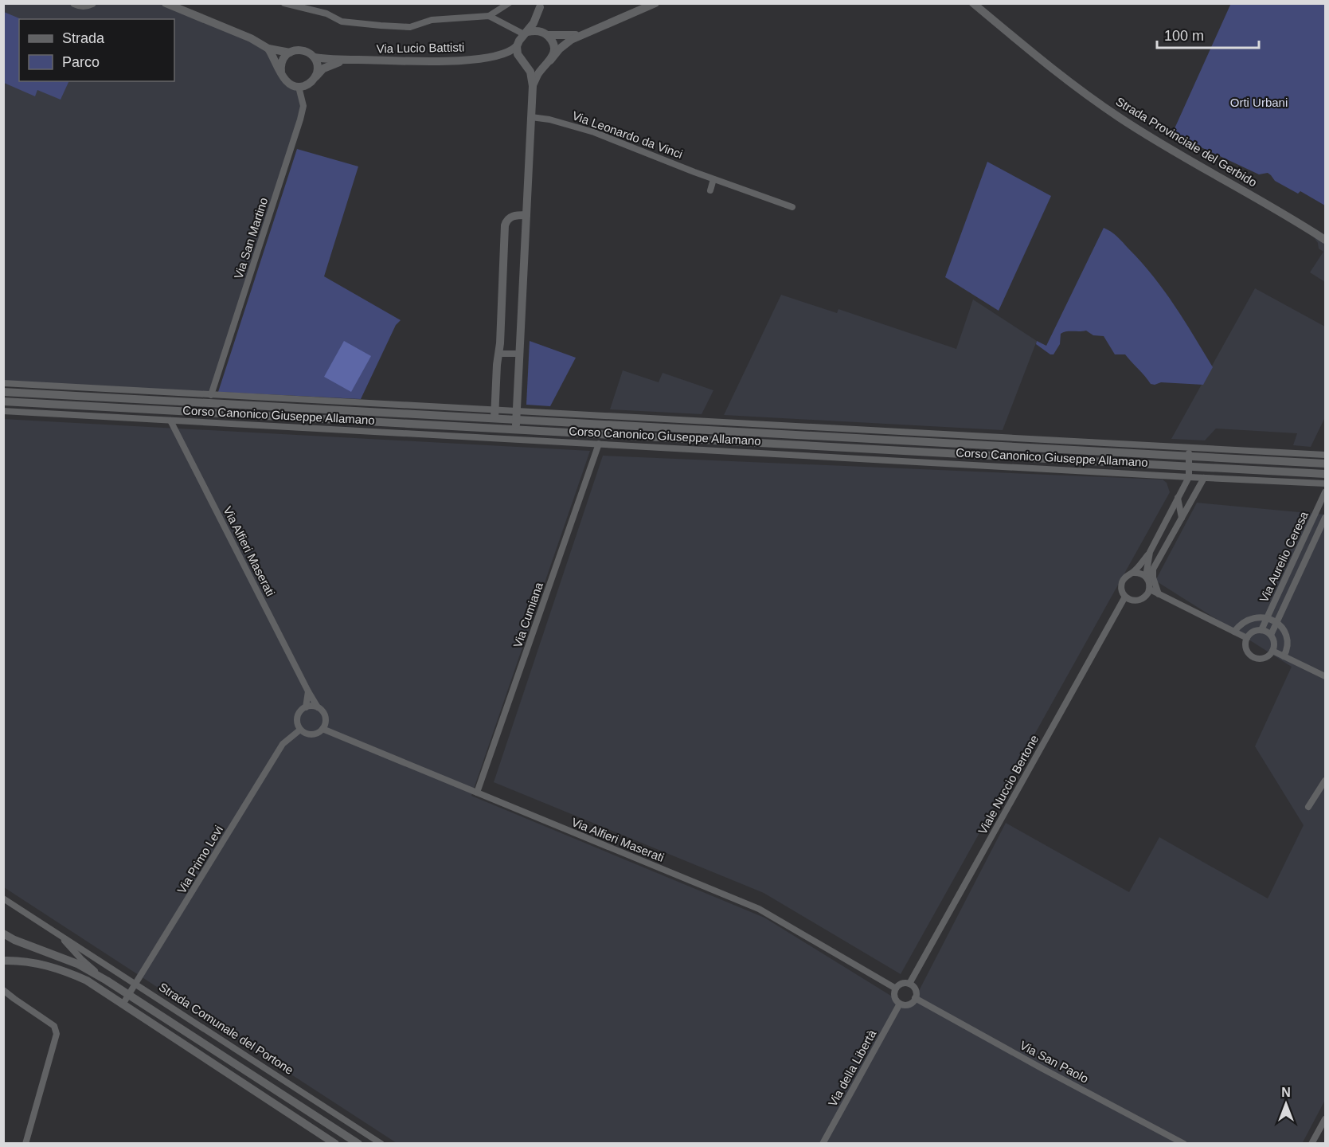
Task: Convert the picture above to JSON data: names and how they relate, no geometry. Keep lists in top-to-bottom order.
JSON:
{
  "streets": {
    "street": [
      "Via Lucio Battisti",
      "Via Leonardo da Vinci",
      "Strada Provinciale del Gerbido",
      "Via San Martino",
      "Corso Canonico Giuseppe Allamano",
      "Via Alfieri Maserati",
      "Via Aurelio Ceresa",
      "Via Cumiana",
      "Viale Nuccio Bertone",
      "Via Primo Levi",
      "Strada Comunale del Portone",
      "Via San Paolo",
      "Via della Libertà"
    ]
  },
  "crossings": [
    ["Via Lucio Battisti", "Via San Martino"],
    ["Via San Martino", "Corso Canonico Giuseppe Allamano"],
    ["Corso Canonico Giuseppe Allamano", "Via Alfieri Maserati"],
    ["Corso Canonico Giuseppe Allamano", "Via Cumiana"],
    ["Corso Canonico Giuseppe Allamano", "Viale Nuccio Bertone"],
    ["Via Alfieri Maserati", "Via Cumiana"],
    ["Via Alfieri Maserati", "Viale Nuccio Bertone"],
    ["Via Alfieri Maserati", "Via Primo Levi"],
    ["Via Alfieri Maserati", "Via San Paolo"],
    ["Via Alfieri Maserati", "Via della Libertà"],
    ["Viale Nuccio Bertone", "Via San Paolo"],
    ["Viale Nuccio Bertone", "Via della Libertà"],
    ["Via Primo Levi", "Strada Comunale del Portone"],
    ["Via San Paolo", "Via della Libertà"]
  ],
  "parks": ["Orti Urbani"],
  "legend": ["Strada", "Parco"],
  "scale_bar": "100 m",
  "north": "top"
}
